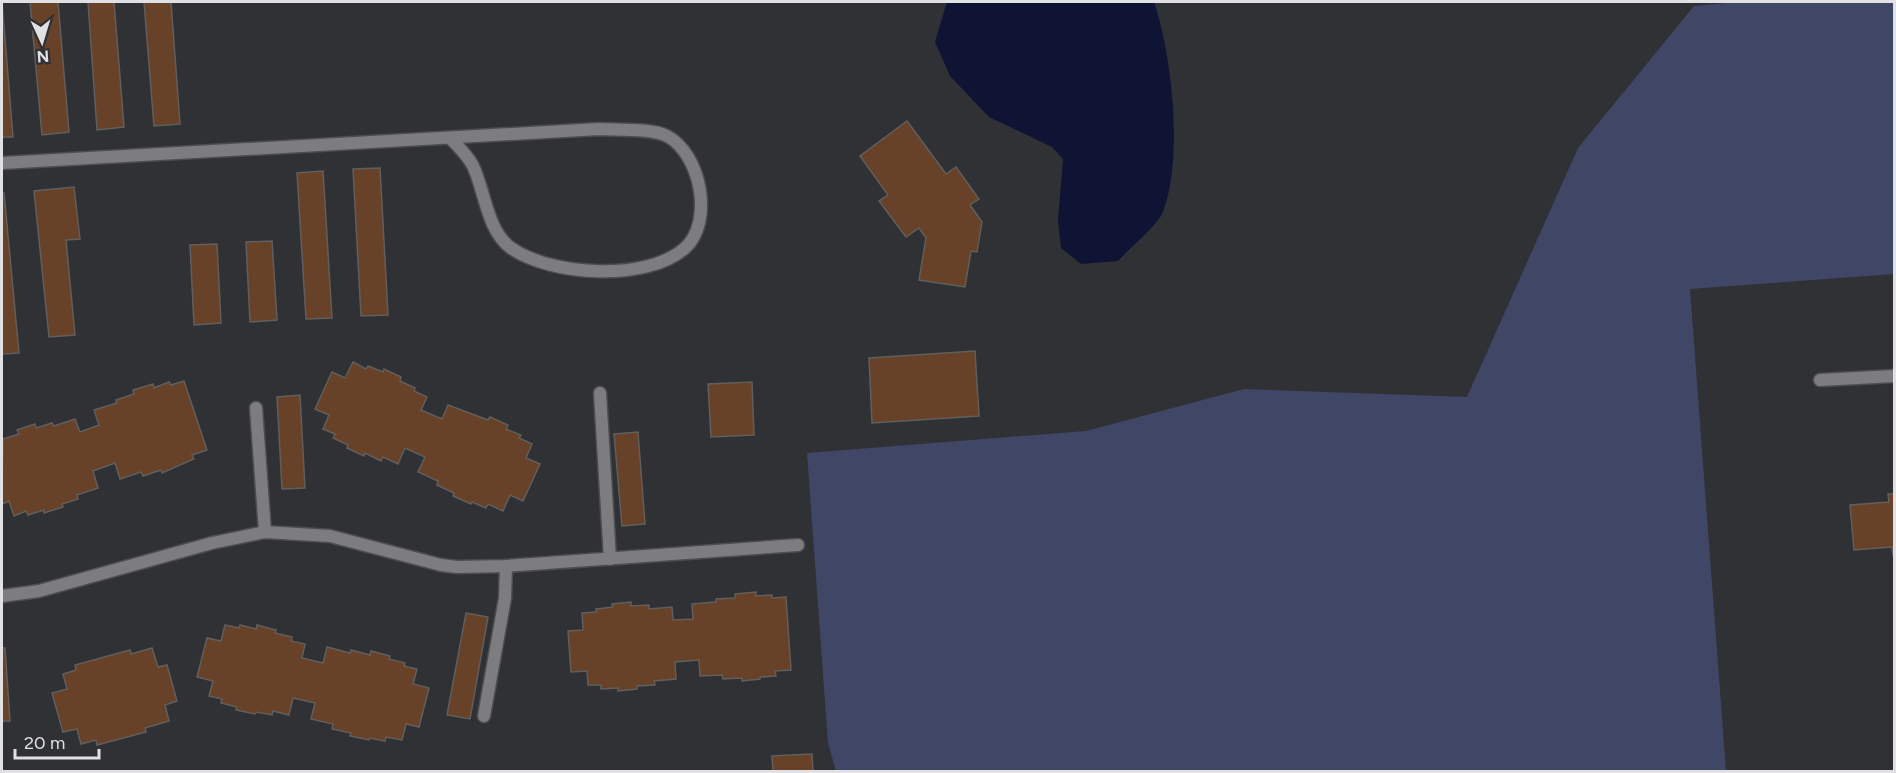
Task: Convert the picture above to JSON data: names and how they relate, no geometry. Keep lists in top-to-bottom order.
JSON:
{
  "scale_bar": "20 m",
  "north": "bottom"
}
